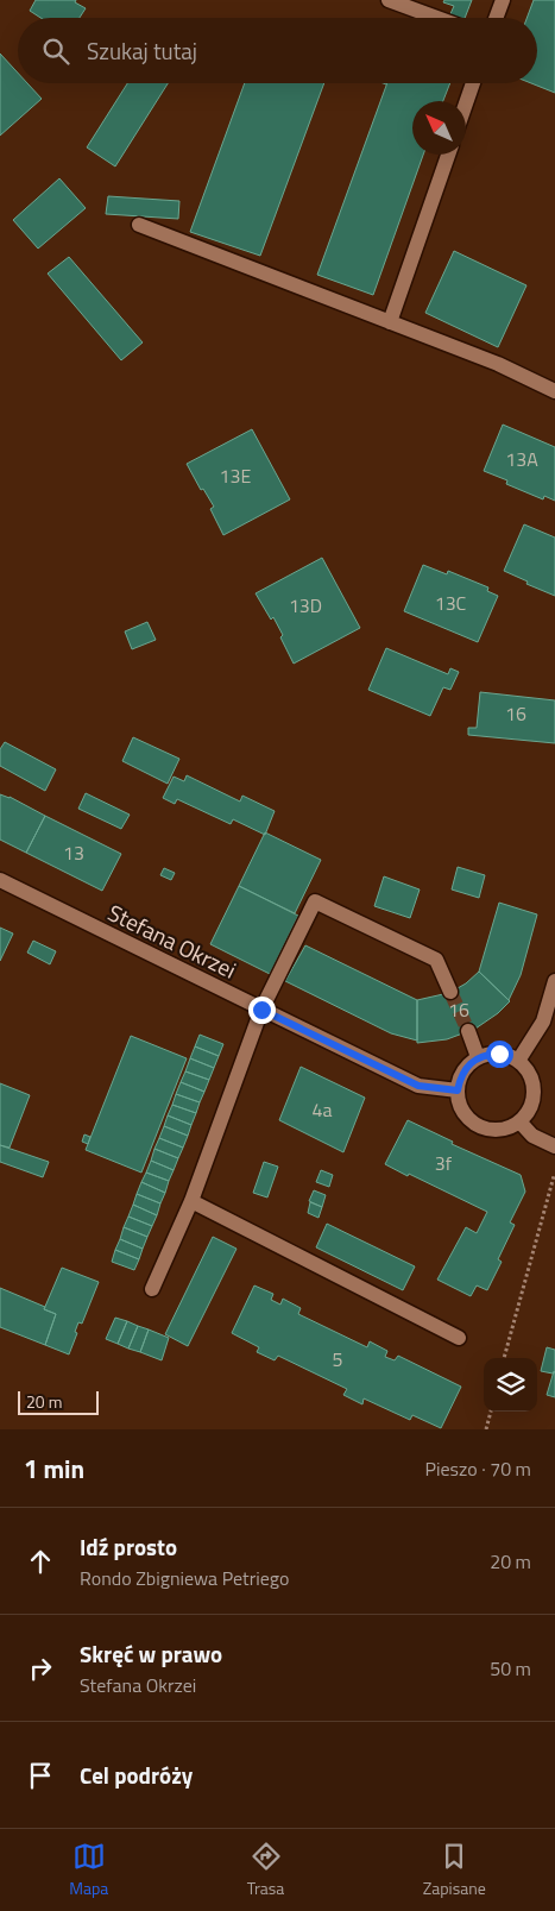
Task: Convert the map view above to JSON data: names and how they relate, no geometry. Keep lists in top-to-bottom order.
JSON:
{
  "streets": {
    "street": ["Stefana Okrzei"]
  },
  "house_numbers": [
    "13A",
    "13E",
    "13C",
    "13D",
    "16",
    "13",
    "16",
    "4a",
    "3f",
    "5"
  ],
  "scale_bar": "20 m",
  "north": "top left",
  "page": {
    "search": "Szukaj tutaj",
    "scale": "20 m",
    "heading": ["1 min", "Pieszo · 70 m"],
    "list": [
      ["Idź prosto", "Rondo Zbigniewa Petriego", "20 m"],
      ["Skręć w prawo", "Stefana Okrzei", "50 m"],
      "Cel podróży"
    ],
    "nav": ["Mapa", "Trasa", "Zapisane"]
  }
}
